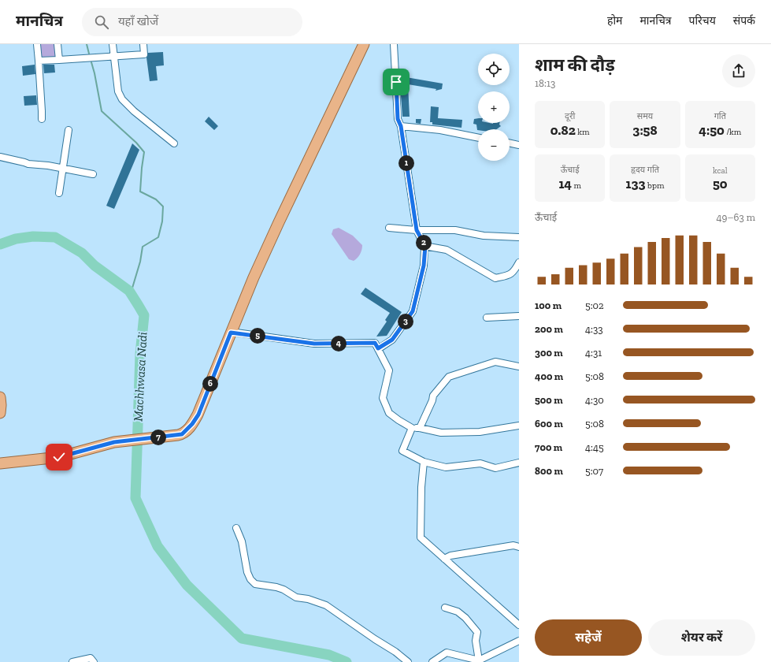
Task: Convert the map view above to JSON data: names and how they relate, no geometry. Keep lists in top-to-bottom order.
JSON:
{
  "water": ["Machhwasa Nadi"],
  "page": {
    "header": "मानचित्र",
    "search": "यहाँ खोजें",
    "nav": [
      "होम",
      "मानचित्र",
      "परिचय",
      "संपर्क"
    ],
    "heading": ["शाम की दौड़", "18:13"],
    "map_buttons": ["+", "−"],
    "stats": [
      ["दूरी", "0.82 km"],
      ["समय", "3:58"],
      ["गति", "4:50 /km"],
      ["ऊँचाई", "14 m"],
      ["हृदय गति", "133 bpm"],
      ["kcal", "50"]
    ],
    "pins": [
      "1",
      "2",
      "3",
      "5",
      "4",
      "6",
      "7"
    ],
    "chart": ["ऊँचाई", "49–63 m"],
    "list": [
      {
        "name": "100 m",
        "note": "5:02"
      },
      {
        "name": "200 m",
        "note": "4:33"
      },
      {
        "name": "300 m",
        "note": "4:31"
      },
      {
        "name": "400 m",
        "note": "5:08"
      },
      {
        "name": "500 m",
        "note": "4:30"
      },
      {
        "name": "600 m",
        "note": "5:08"
      },
      {
        "name": "700 m",
        "note": "4:45"
      },
      {
        "name": "800 m",
        "note": "5:07"
      }
    ],
    "buttons": ["सहेजें", "शेयर करें"]
  }
}
